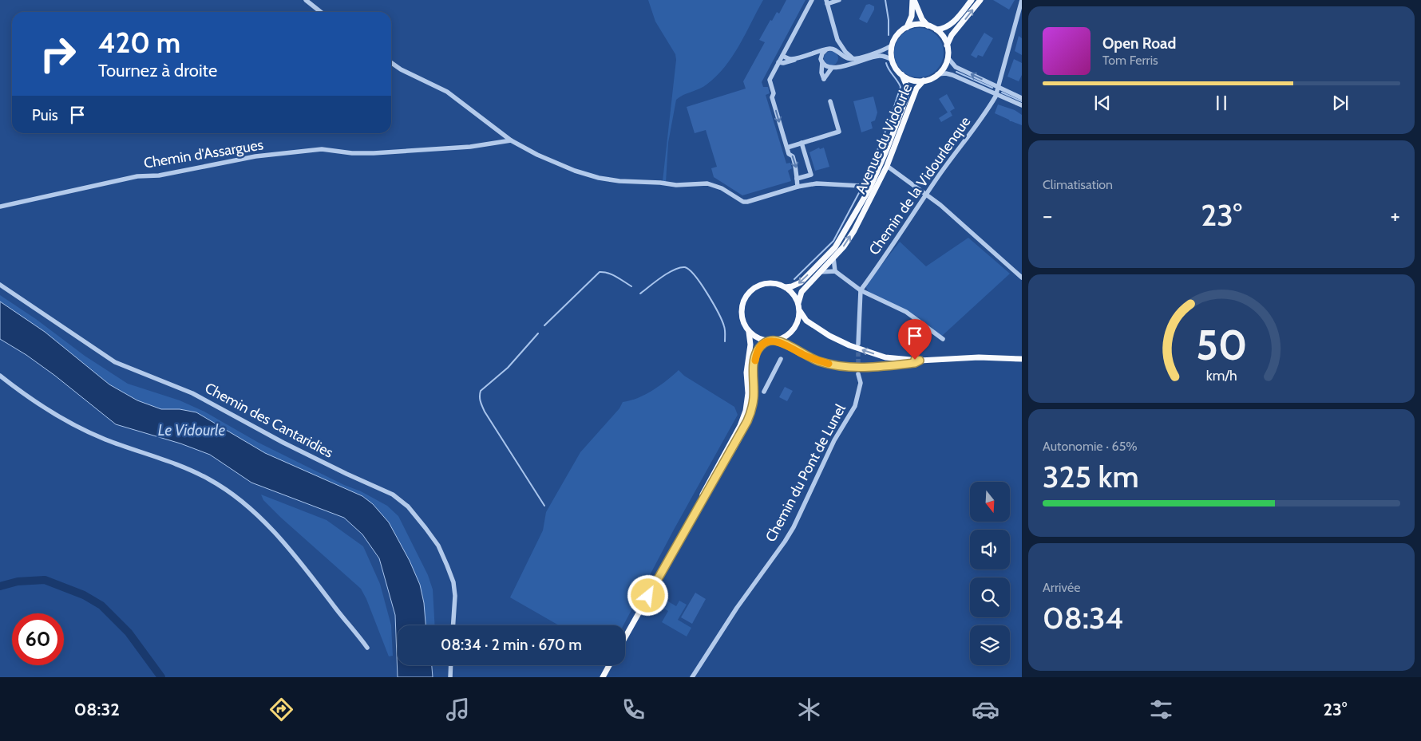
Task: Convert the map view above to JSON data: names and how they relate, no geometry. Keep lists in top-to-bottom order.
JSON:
{
  "streets": {
    "main road": ["Avenue du Vidourle"],
    "street": [
      "Chemin d'Assargues",
      "Chemin de la Vidourlenque",
      "Chemin des Cantaridies",
      "Chemin du Pont de Lunel"
    ]
  },
  "water": ["Le Vidourle"],
  "north": "bottom",
  "page": {
    "turn": ["420 m", "Tournez à droite"],
    "song": ["Open Road", "Tom Ferris"],
    "then": "Puis",
    "tile": [
      "Climatisation",
      ["Autonomie · 65%", "325 km"],
      ["Arrivée", "08:34"]
    ],
    "heat": ["−", "23°", "+"],
    "limit": "60",
    "trip": "08:34 · 2 min · 670 m",
    "tabs": ["08:32", "23°"],
    "gauge": ["50", "km/h"]
  }
}
